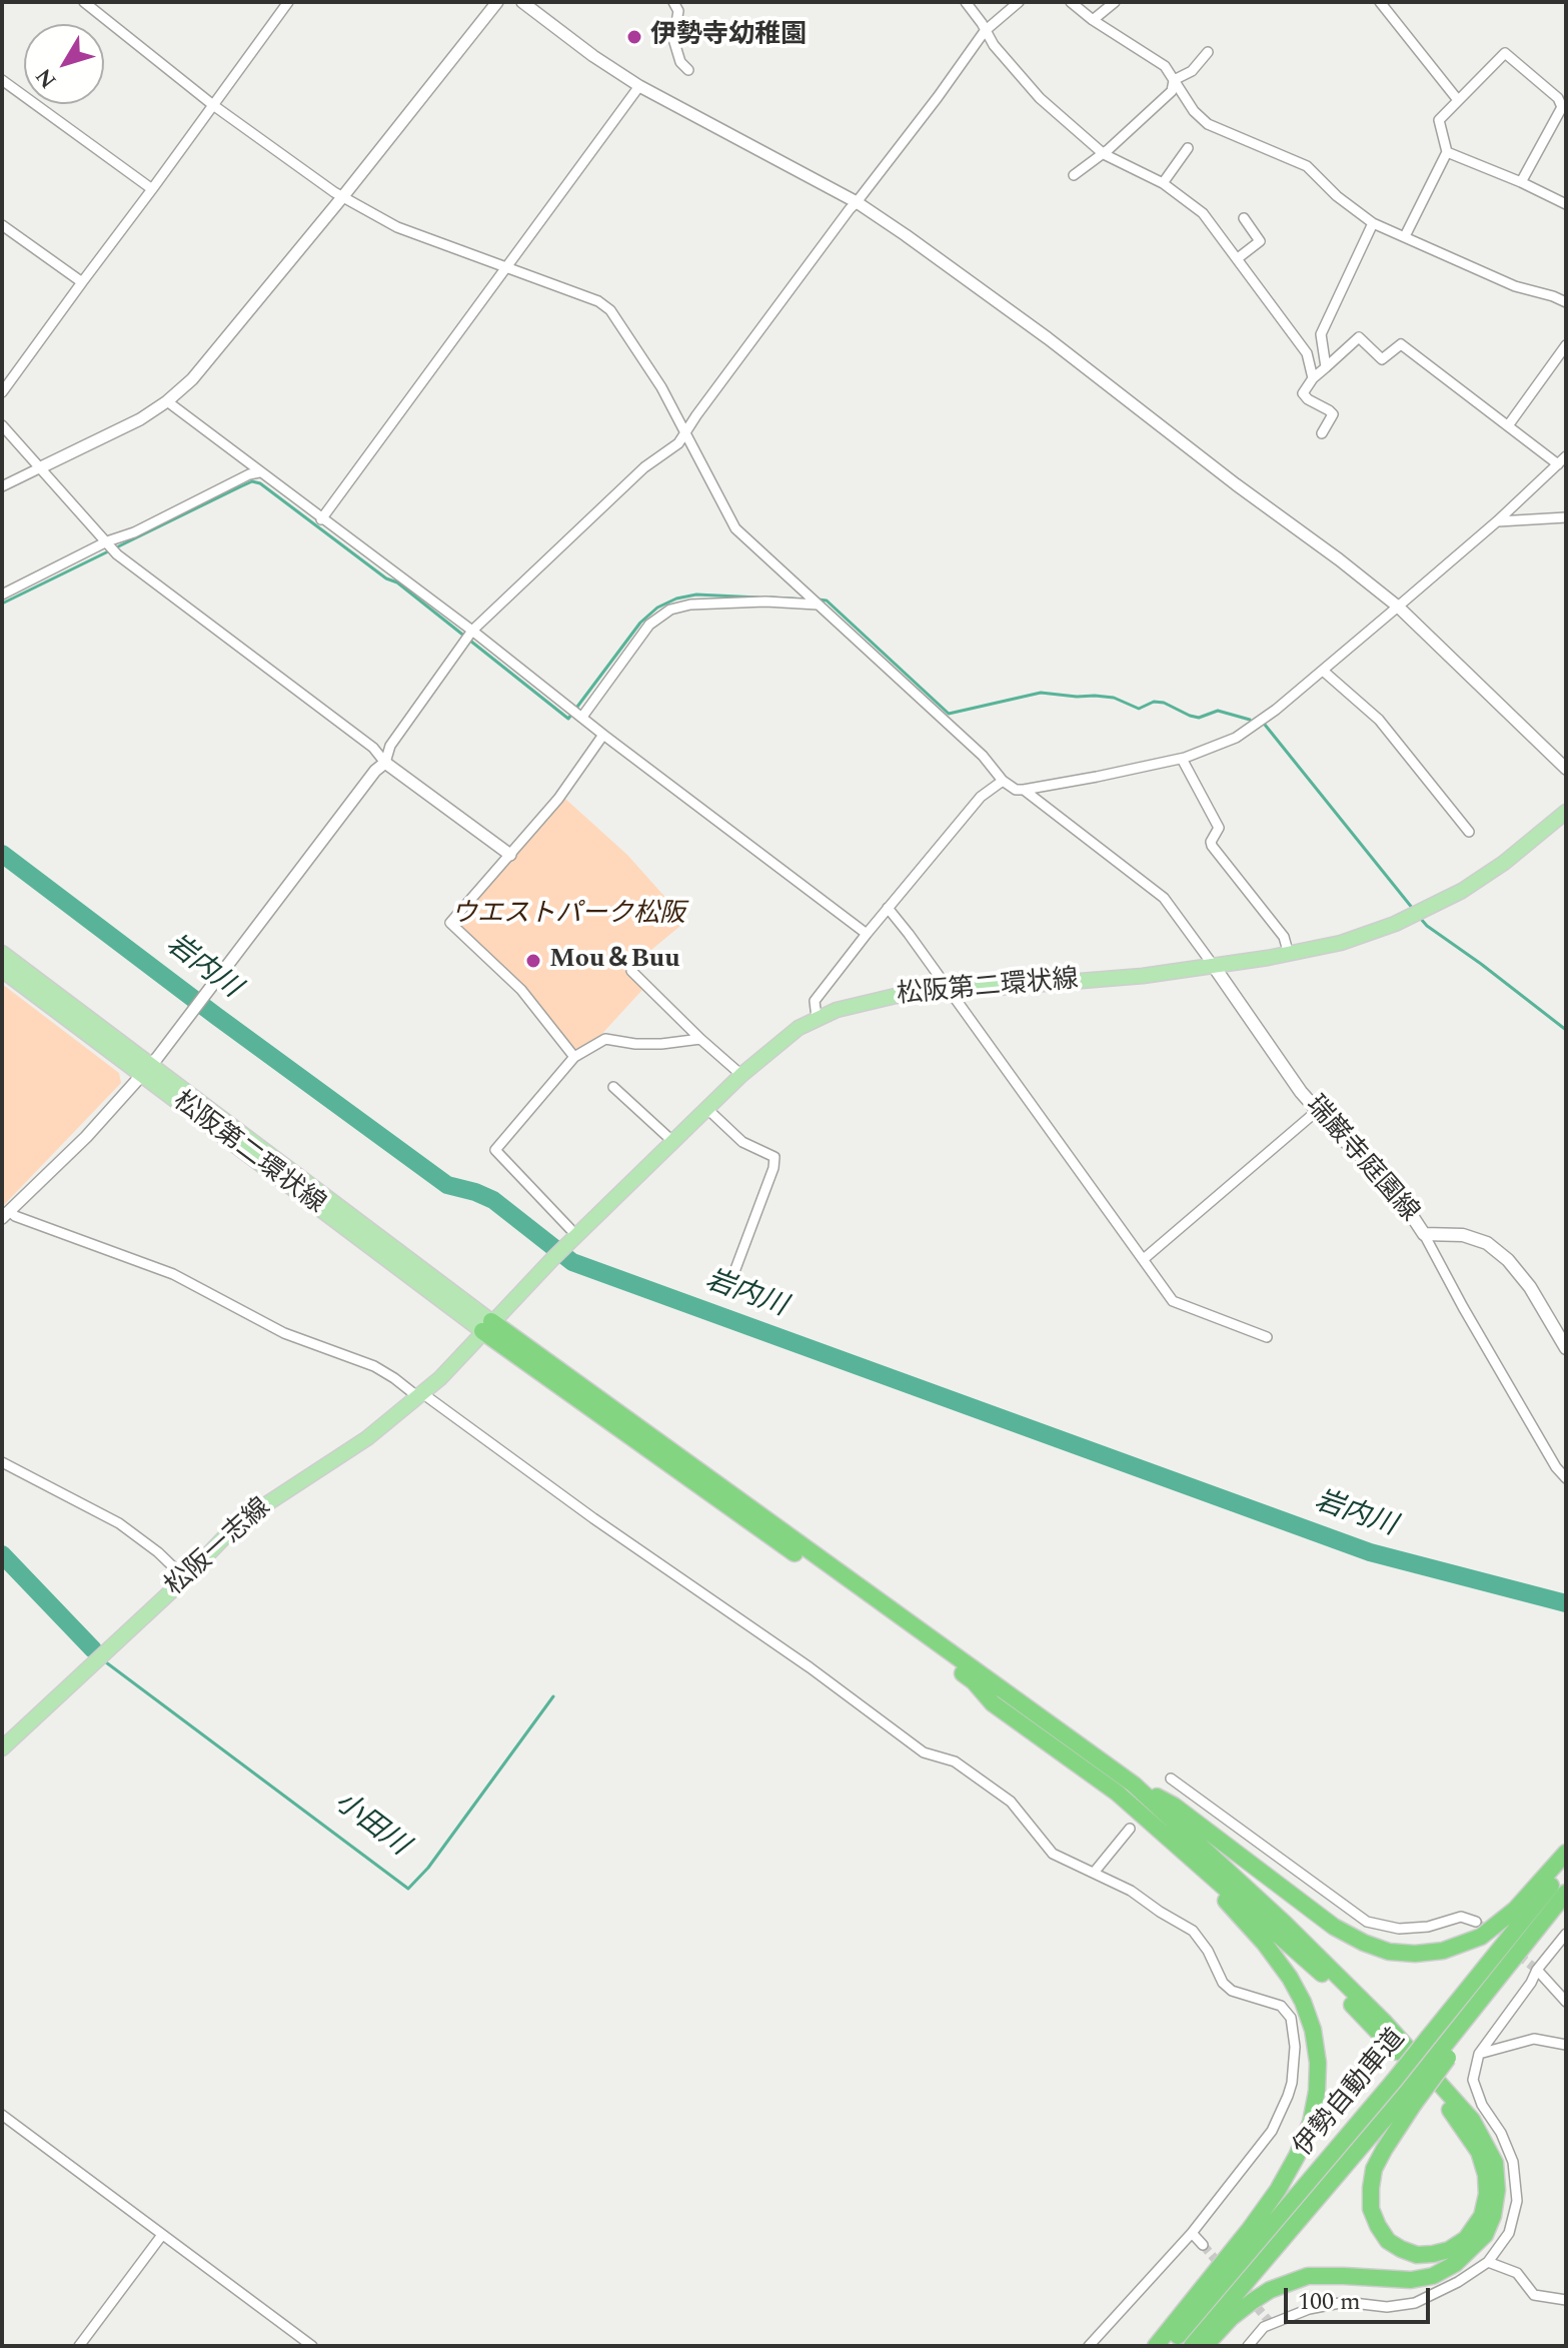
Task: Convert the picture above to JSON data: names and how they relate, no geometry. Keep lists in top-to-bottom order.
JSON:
{
  "streets": {
    "highway": ["伊勢自動車道"],
    "main road": ["松阪第二環状線", "瑞巌寺庭園線", "松阪一志線"]
  },
  "crossings": [
    ["松阪第二環状線", "瑞巌寺庭園線"],
    ["松阪第二環状線", "松阪一志線"]
  ],
  "water": ["岩内川", "小田川"],
  "parks": ["ウエストパーク松阪"],
  "places": ["伊勢寺幼稚園", "Mou＆Buu"],
  "scale_bar": "100 m",
  "north": "bottom left"
}
